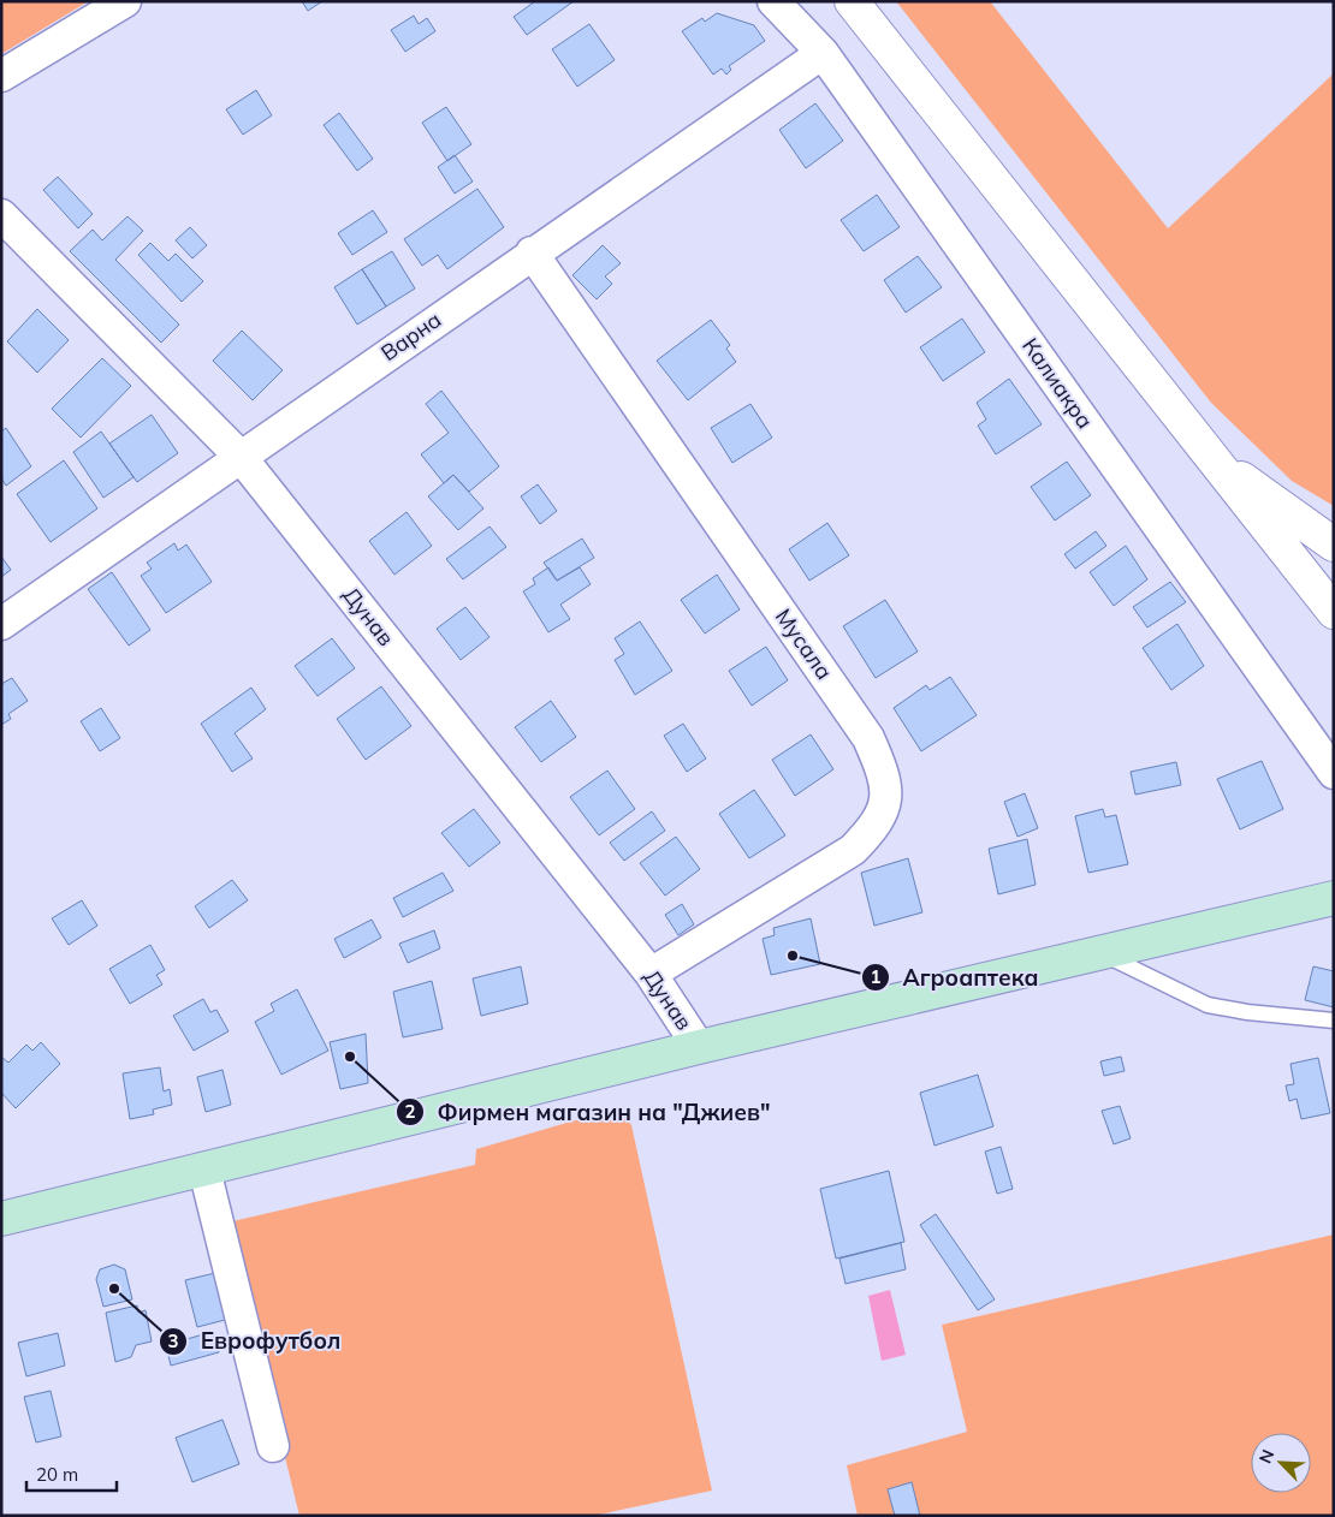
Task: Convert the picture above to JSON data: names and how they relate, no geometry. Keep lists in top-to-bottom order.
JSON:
{
  "streets": {
    "street": [
      "Варна",
      "Калиакра",
      "Дунав",
      "Мусала"
    ]
  },
  "crossings": [
    ["Варна", "Калиакра"],
    ["Варна", "Дунав"],
    ["Варна", "Мусала"],
    ["Дунав", "Мусала"]
  ],
  "places": ["Агроаптека", "Фирмен магазин на \"Джиев\"", "Еврофутбол"],
  "scale_bar": "20 m",
  "north": "top left"
}
